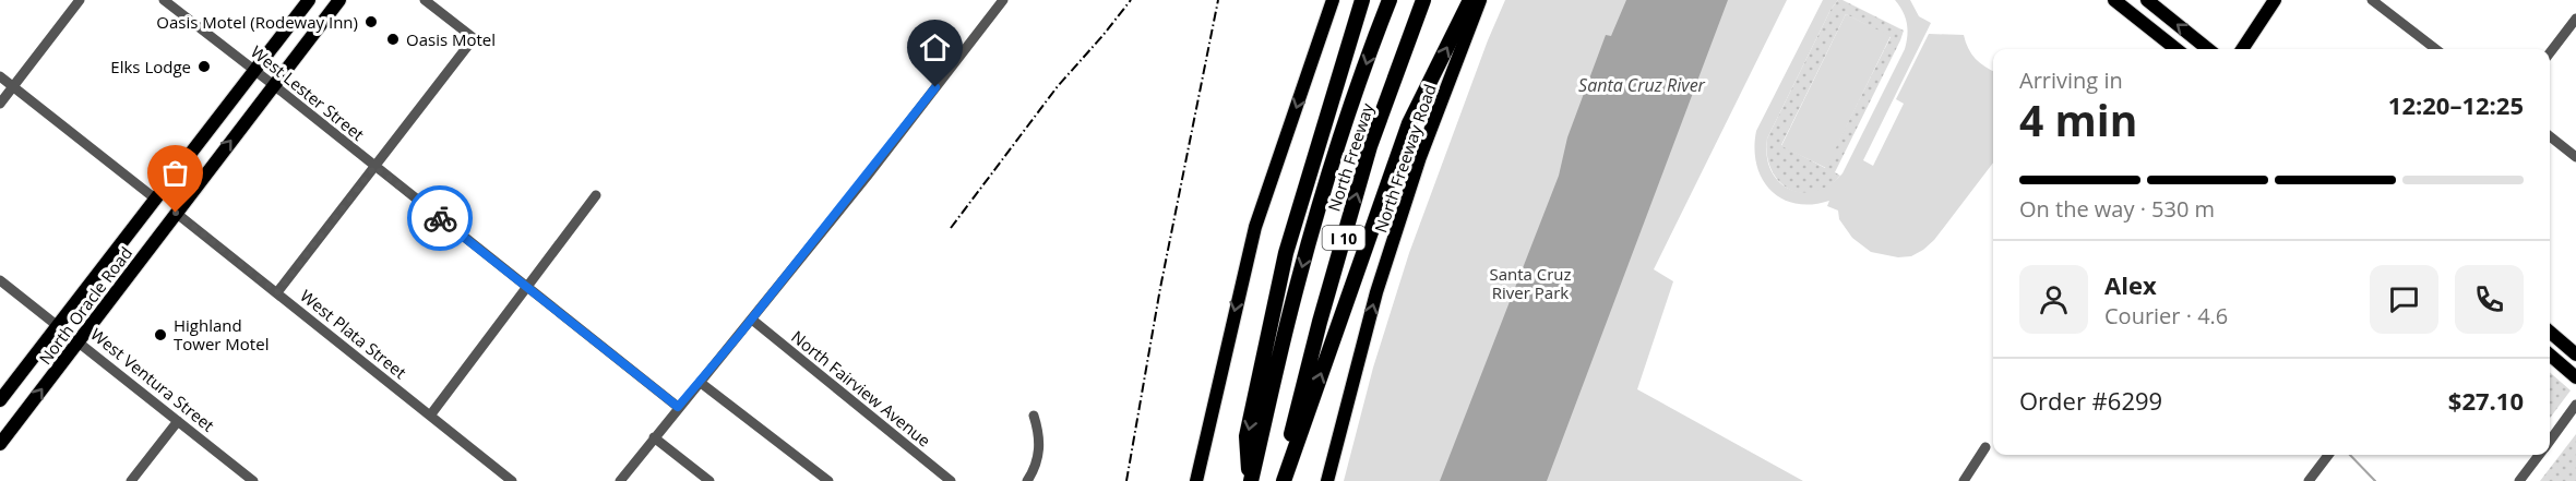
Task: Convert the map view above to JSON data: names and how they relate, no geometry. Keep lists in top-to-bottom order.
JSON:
{
  "streets": {
    "highway": ["North Freeway", "I 10"],
    "main road": ["North Freeway Road", "North Oracle Road"],
    "street": [
      "West Lester Street",
      "West Plata Street",
      "West Ventura Street",
      "North Fairview Avenue"
    ]
  },
  "crossings": [
    ["West Lester Street", "North Oracle Road"],
    ["North Oracle Road", "West Plata Street"],
    ["North Oracle Road", "West Ventura Street"]
  ],
  "one_way": ["North Freeway Road"],
  "water": ["Santa Cruz River"],
  "parks": ["Santa Cruz River Park"],
  "places": [
    "Oasis Motel (Rodeway Inn)",
    "Oasis Motel",
    "Elks Lodge",
    "Highland Tower Motel"
  ],
  "page": {
    "heading": ["4 min", "Arriving in", "12:20–12:25"],
    "panel": [
      "Alex",
      "Courier · 4.6",
      "Order #6299",
      "$27.10"
    ],
    "bar": "On the way · 530 m"
  }
}
